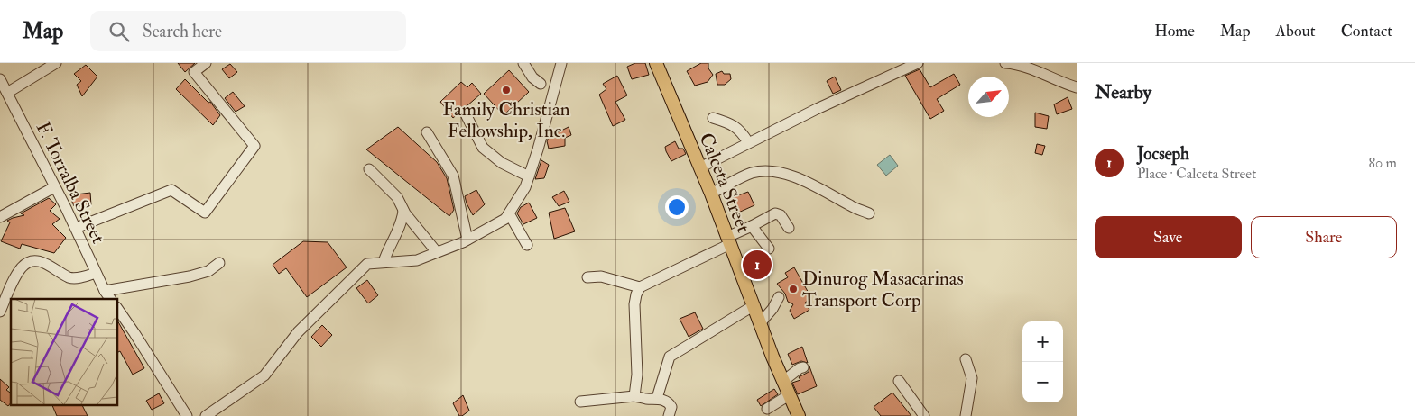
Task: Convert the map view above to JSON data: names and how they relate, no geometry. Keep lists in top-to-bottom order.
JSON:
{
  "streets": {
    "main road": ["Calceta Street"],
    "street": ["F. Torralba Street"]
  },
  "places": ["Family Christian Fellowship, Inc.", "Dinurog Masacarinas Transport Corp"],
  "north": "top right",
  "page": {
    "header": "Map",
    "search": "Search here",
    "nav": [
      "Home",
      "Map",
      "About",
      "Contact"
    ],
    "heading": "Nearby",
    "list": [
      {
        "mark": "1",
        "name": "Jocseph",
        "note": "Place · Calceta Street",
        "value": "80 m"
      }
    ],
    "buttons": ["Save", "Share"],
    "pins": "1",
    "map_buttons": ["+", "−"]
  }
}
